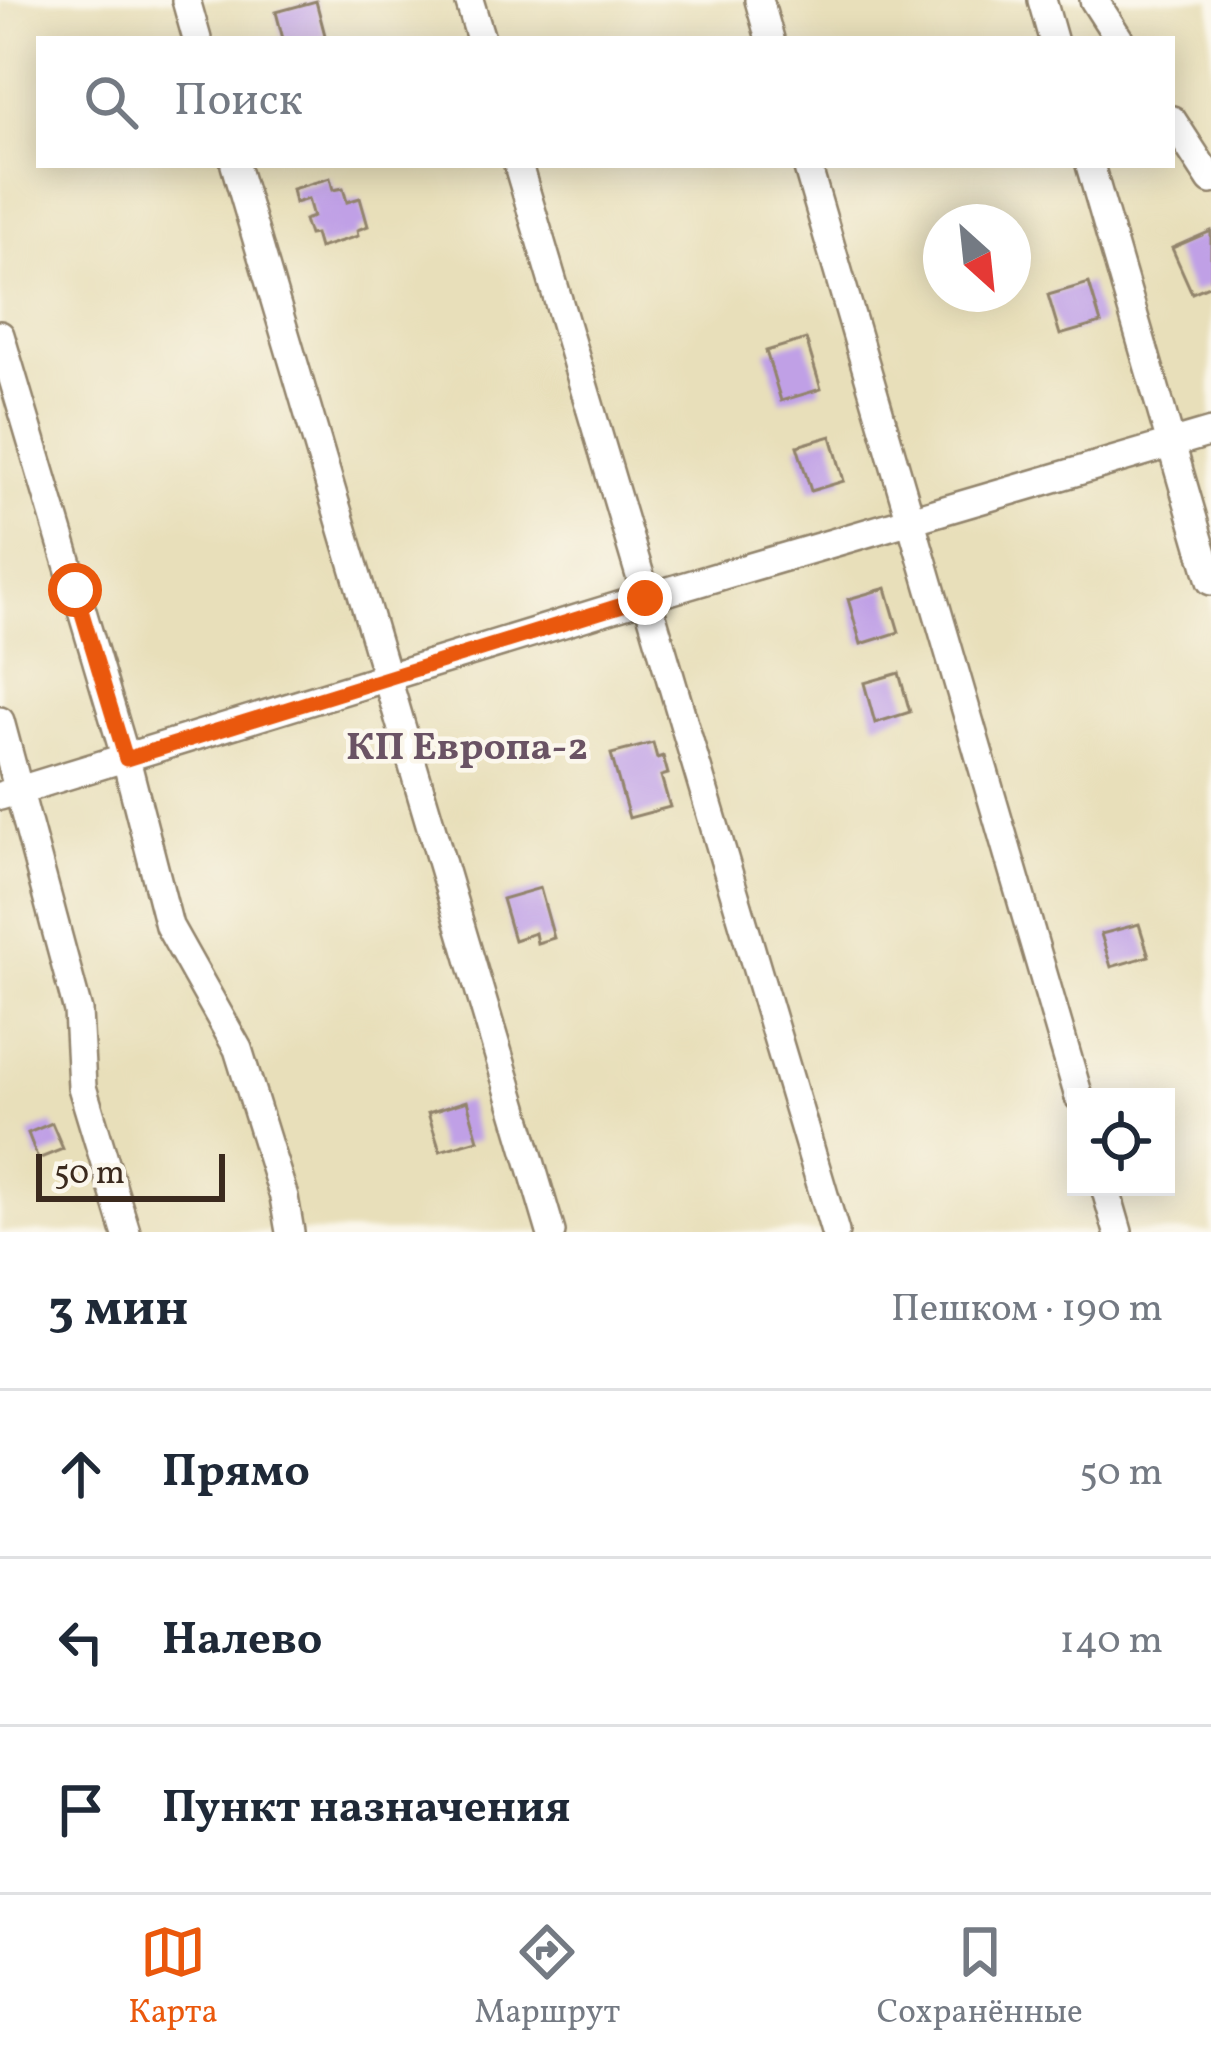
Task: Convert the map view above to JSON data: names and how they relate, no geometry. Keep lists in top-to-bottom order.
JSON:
{
  "districts": ["КП Европа-2"],
  "scale_bar": "50 m",
  "north": "bottom right",
  "page": {
    "search": "Поиск",
    "scale": "50 m",
    "heading": ["3 мин", "Пешком · 190 m"],
    "list": [
      ["Прямо", "50 m"],
      ["Налево", "140 m"],
      "Пункт назначения"
    ],
    "nav": ["Карта", "Маршрут", "Сохранённые"]
  }
}
